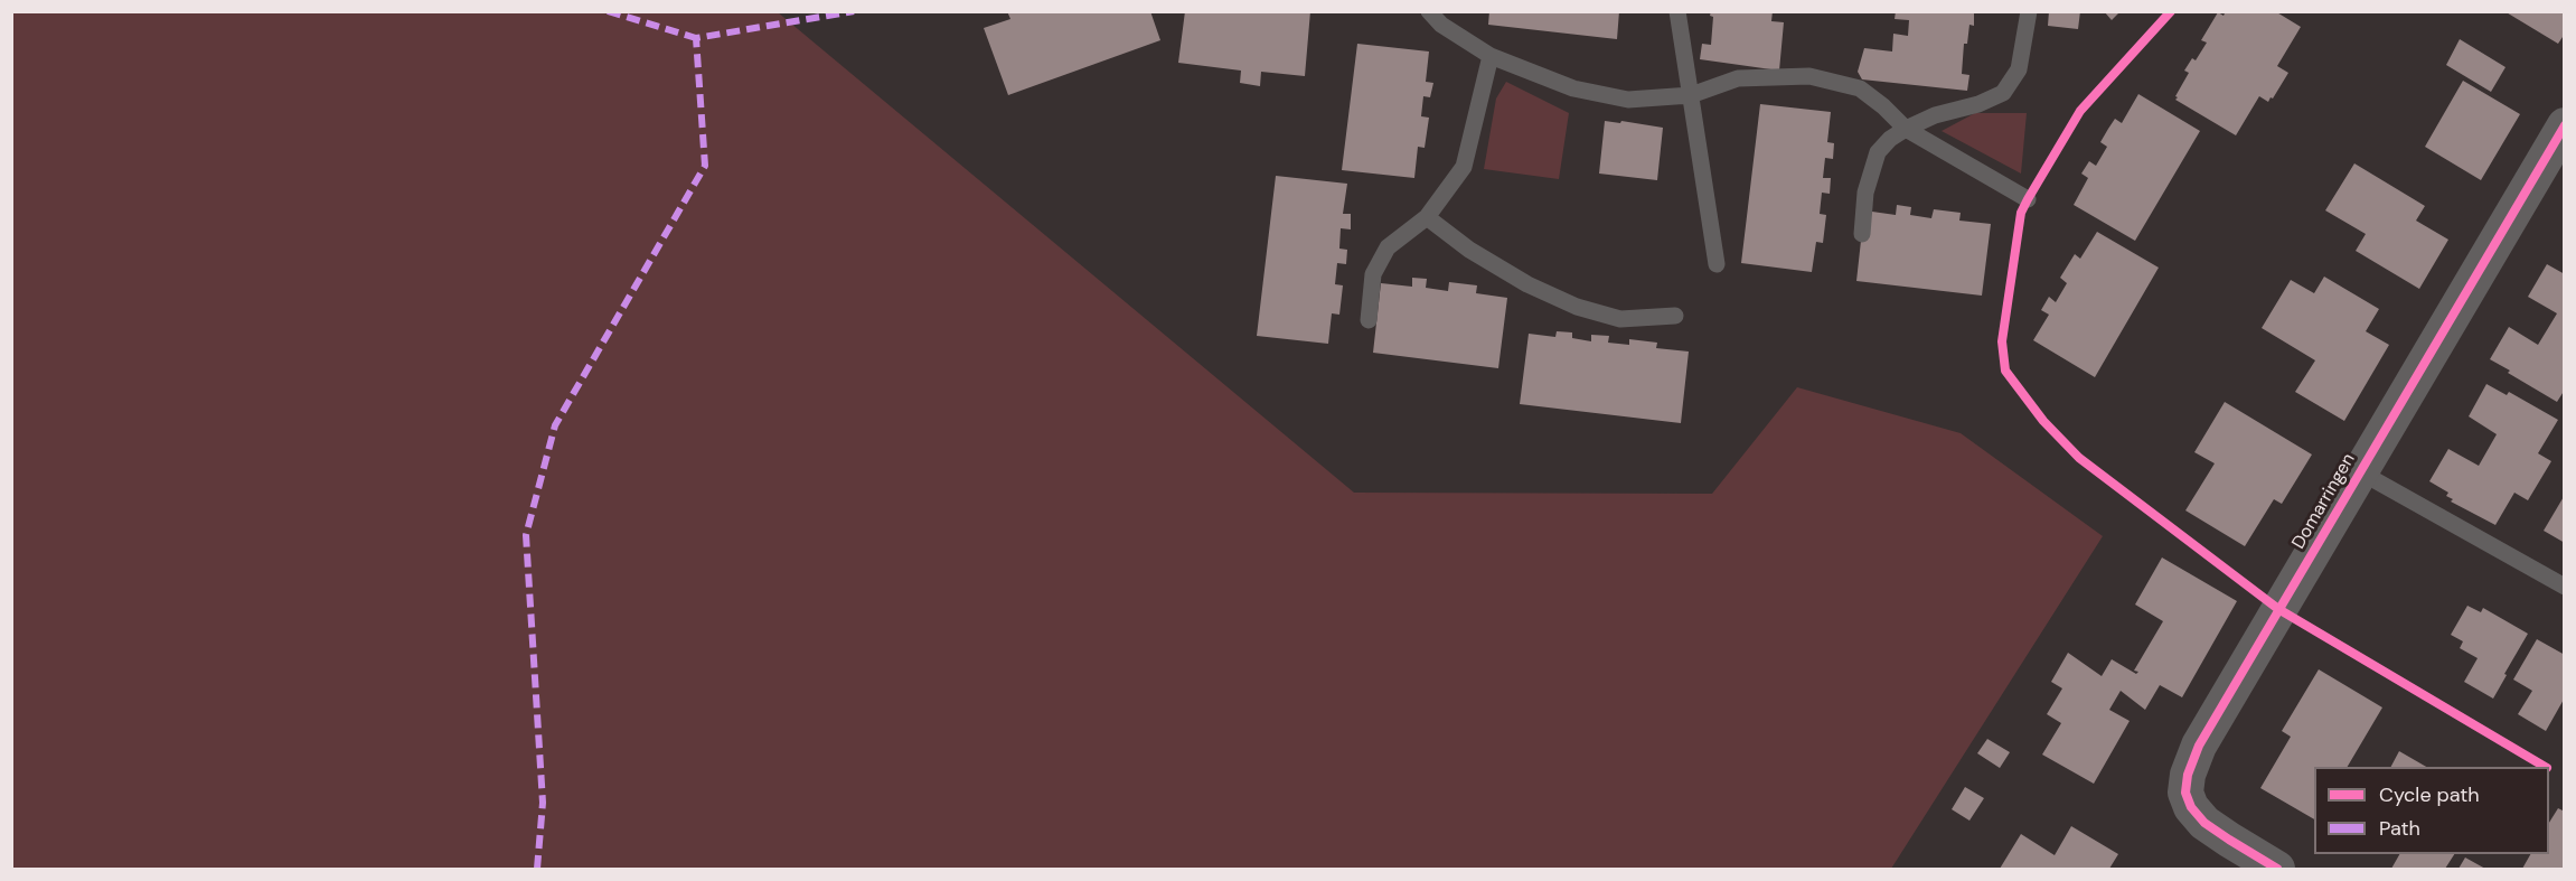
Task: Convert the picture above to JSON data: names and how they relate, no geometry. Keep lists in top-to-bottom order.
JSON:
{
  "streets": {
    "street": ["Domarringen"]
  },
  "legend": ["Cycle path", "Path"]
}
